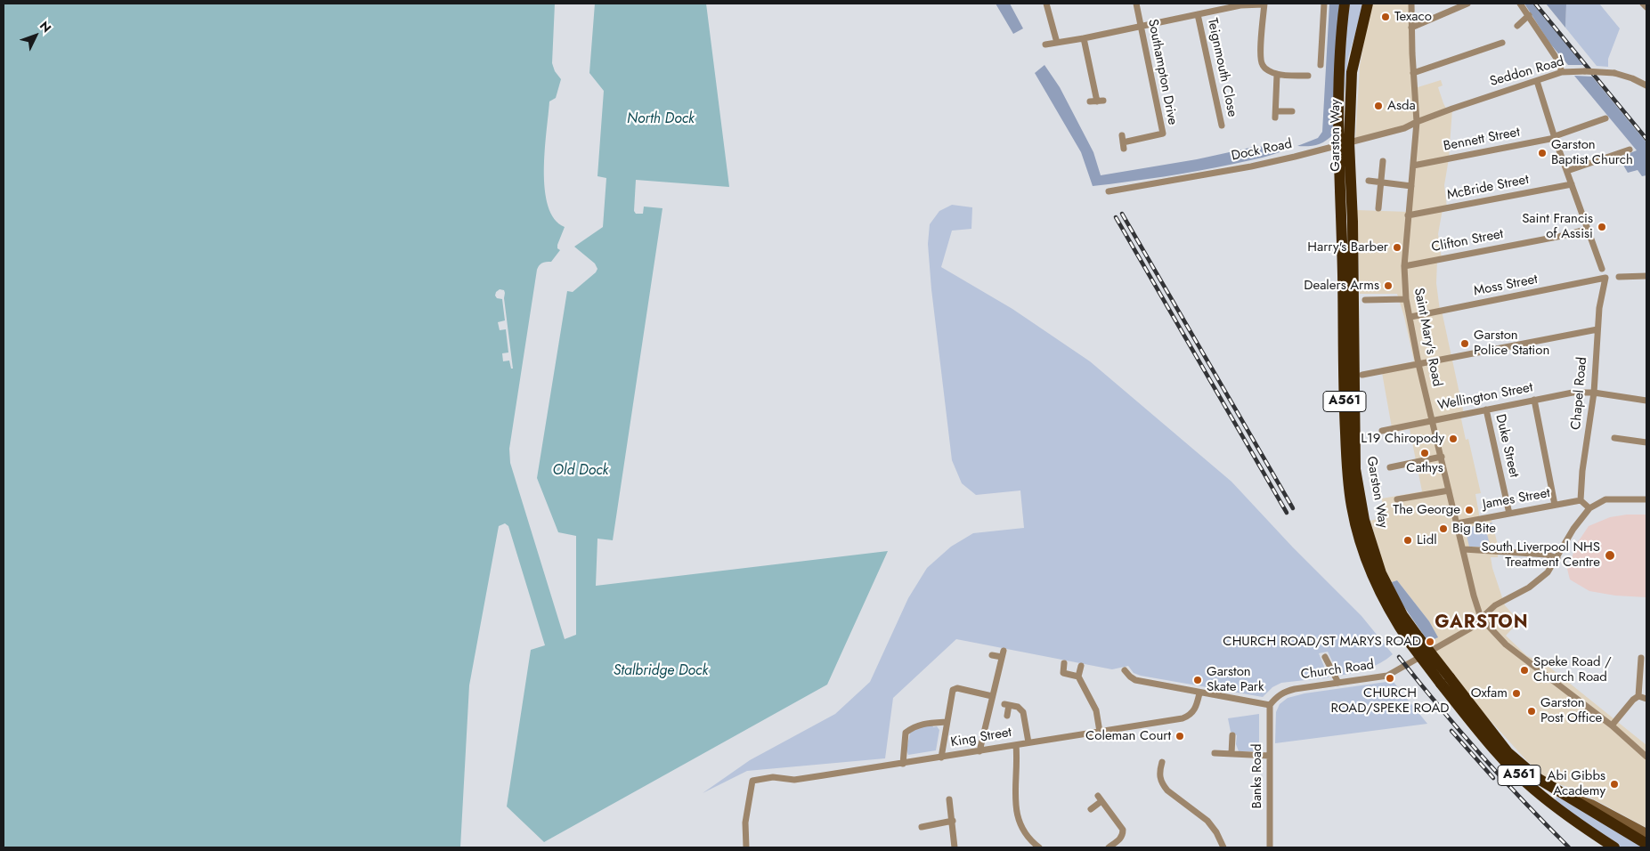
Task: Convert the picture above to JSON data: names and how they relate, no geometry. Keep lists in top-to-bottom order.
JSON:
{
  "streets": {
    "highway": ["Garston Way", "A561"],
    "street": [
      "Teignmouth Close",
      "Southampton Drive",
      "Seddon Road",
      "Bennett Street",
      "Dock Road",
      "McBride Street",
      "Clifton Street",
      "Moss Street",
      "Saint Mary's Road",
      "Chapel Road",
      "Wellington Street",
      "Duke Street",
      "James Street",
      "Church Road",
      "King Street",
      "Banks Road"
    ]
  },
  "crossings": [
    ["Seddon Road", "Dock Road"],
    ["Seddon Road", "Saint Mary's Road"],
    ["Garston Way", "Dock Road"],
    ["Garston Way", "A561"],
    ["Bennett Street", "Saint Mary's Road"],
    ["Dock Road", "Saint Mary's Road"],
    ["McBride Street", "Saint Mary's Road"],
    ["Clifton Street", "Saint Mary's Road"],
    ["Moss Street", "Saint Mary's Road"],
    ["Moss Street", "Chapel Road"],
    ["Saint Mary's Road", "Wellington Street"],
    ["Saint Mary's Road", "James Street"],
    ["Saint Mary's Road", "Church Road"],
    ["Chapel Road", "Wellington Street"],
    ["Chapel Road", "James Street"],
    ["Wellington Street", "Duke Street"],
    ["Duke Street", "James Street"],
    ["Church Road", "Banks Road"]
  ],
  "districts": ["GARSTON"],
  "water": ["North Dock", "Old Dock", "Stalbridge Dock"],
  "places": [
    "Texaco",
    "Asda",
    "Garston Baptist Church",
    "Saint Francis of Assisi",
    "Harry's Barber",
    "Dealers Arms",
    "Garston Police Station",
    "L19 Chiropody",
    "Cathys",
    "The George",
    "Big Bite",
    "Lidl",
    "South Liverpool NHS Treatment Centre",
    "CHURCH ROAD/ST MARYS ROAD",
    "Speke Road / Church Road",
    "CHURCH ROAD/SPEKE ROAD",
    "Garston Skate Park",
    "Oxfam",
    "Garston Post Office",
    "Coleman Court",
    "Abi Gibbs Academy"
  ],
  "north": "top right"
}
